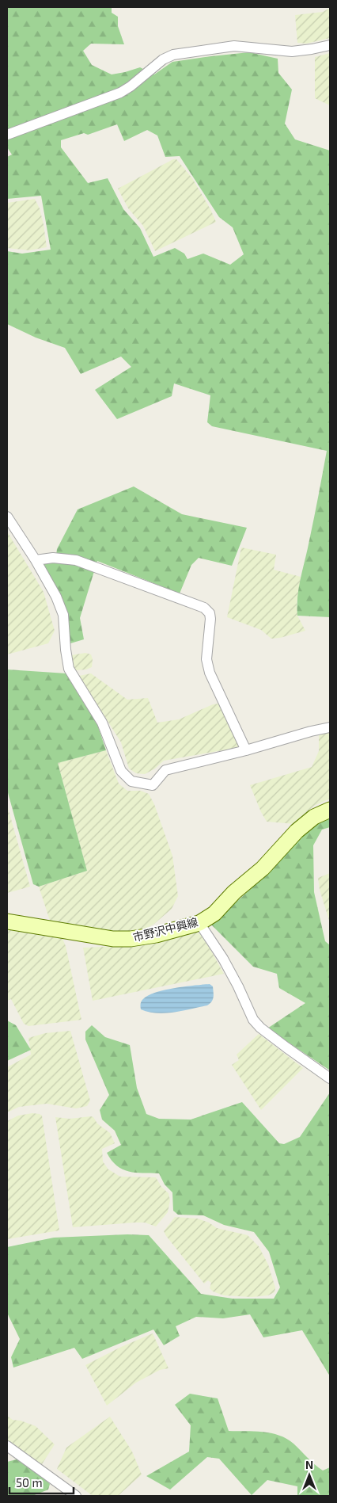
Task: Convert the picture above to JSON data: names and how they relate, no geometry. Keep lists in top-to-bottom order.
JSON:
{
  "streets": {
    "main road": ["市野沢中興線"]
  },
  "scale_bar": "50 m",
  "north": "top"
}
